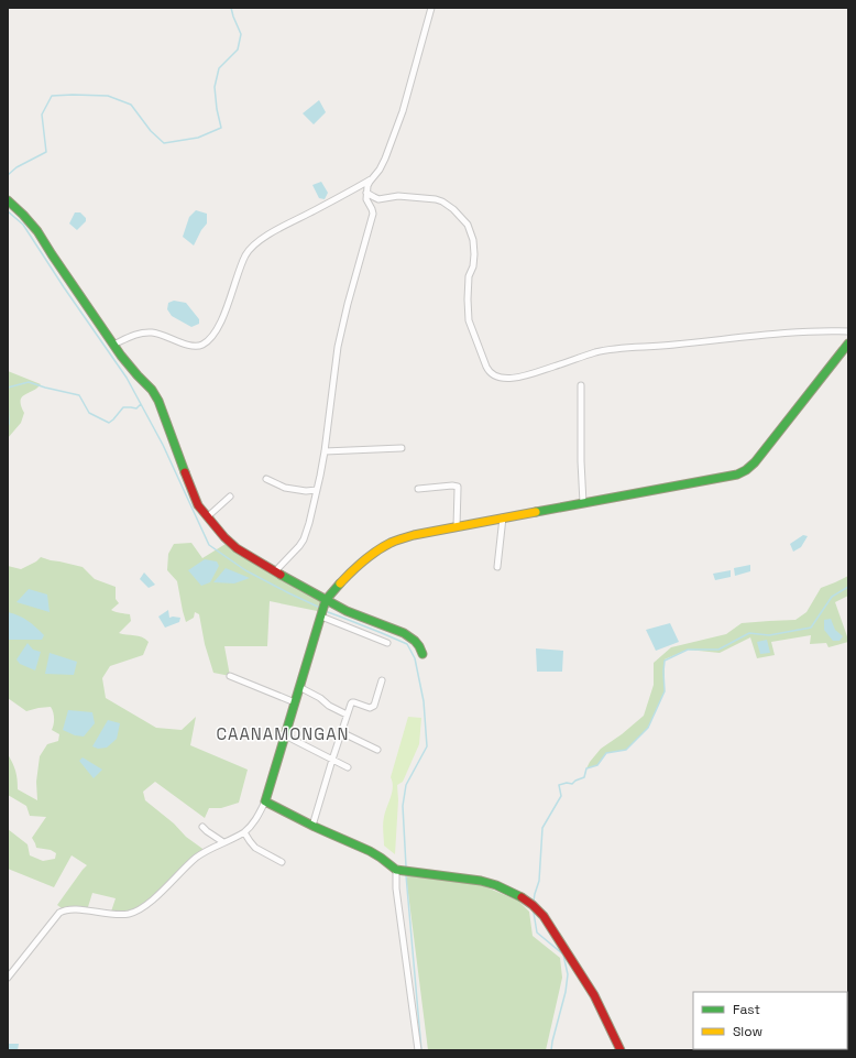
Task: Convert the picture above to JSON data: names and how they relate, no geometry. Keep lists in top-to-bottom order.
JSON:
{
  "districts": ["CAANAMONGAN"],
  "legend": ["Fast", "Slow"]
}
